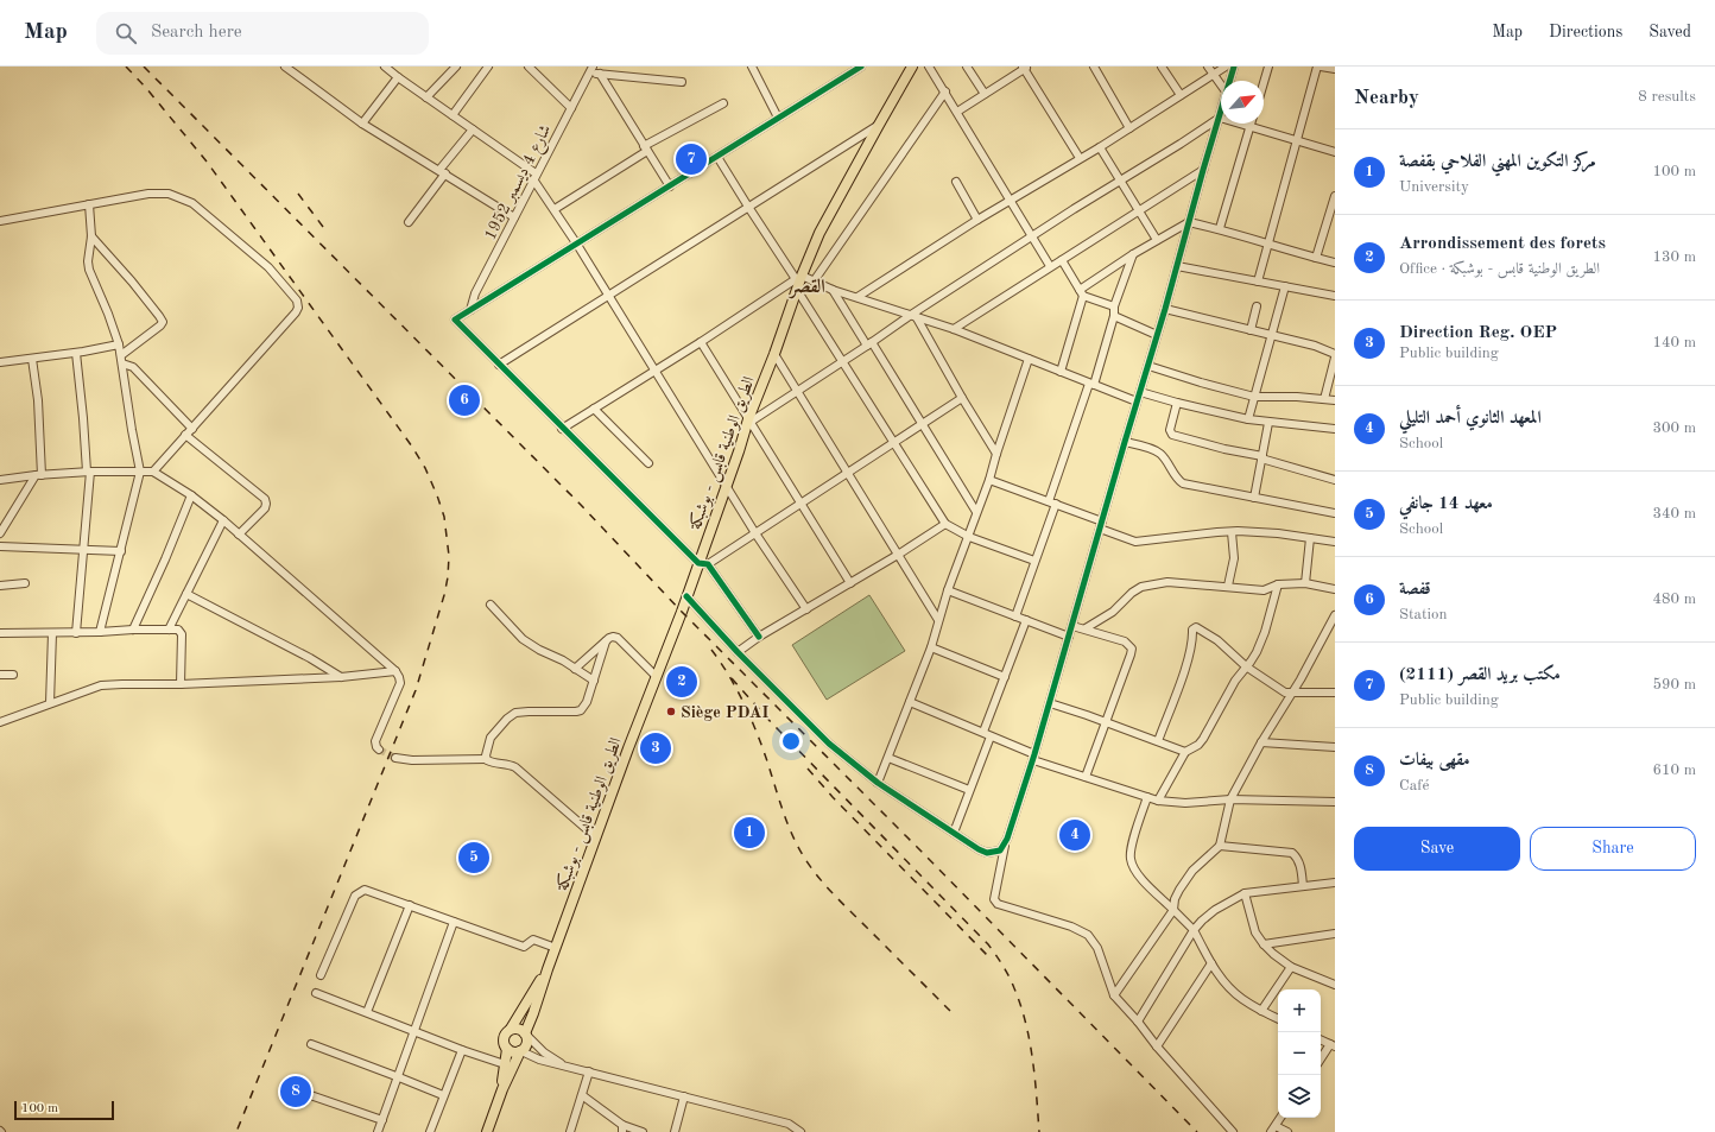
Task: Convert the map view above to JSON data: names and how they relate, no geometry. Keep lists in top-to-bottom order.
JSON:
{
  "streets": {
    "main road": ["الطريق الوطنية قابس - بوشبكة"],
    "street": ["شارع 4 ديسمبر 1952"]
  },
  "districts": ["القصر"],
  "places": ["Siège PDAI"],
  "scale_bar": "100 m",
  "north": "top right",
  "page": {
    "header": "Map",
    "search": "Search here",
    "nav": ["Map", "Directions", "Saved"],
    "heading": ["Nearby", "8 results"],
    "list": [
      {
        "mark": "1",
        "name": "مركز التكوين المهني الفلاحي بقفصة",
        "note": "University",
        "value": "100 m"
      },
      {
        "mark": "2",
        "name": "Arrondissement des forets",
        "note": "Office · الطريق الوطنية قابس - بوشبكة",
        "value": "130 m"
      },
      {
        "mark": "3",
        "name": "Direction Reg. OEP",
        "note": "Public building",
        "value": "140 m"
      },
      {
        "mark": "4",
        "name": "المعهد الثانوي أحمد التليلي",
        "note": "School",
        "value": "300 m"
      },
      {
        "mark": "5",
        "name": "معهد 14 جانفي",
        "note": "School",
        "value": "340 m"
      },
      {
        "mark": "6",
        "name": "قفصة",
        "note": "Station",
        "value": "480 m"
      },
      {
        "mark": "7",
        "name": "مكتب بريد القصر (2111)",
        "note": "Public building",
        "value": "590 m"
      },
      {
        "mark": "8",
        "name": "مقهى بيفات",
        "note": "Café",
        "value": "610 m"
      }
    ],
    "pins": [
      "7",
      "6",
      "2",
      "3",
      "1",
      "4",
      "5",
      "8"
    ],
    "buttons": ["Save", "Share"],
    "map_buttons": ["+", "−"],
    "scale": "100 m"
  }
}
